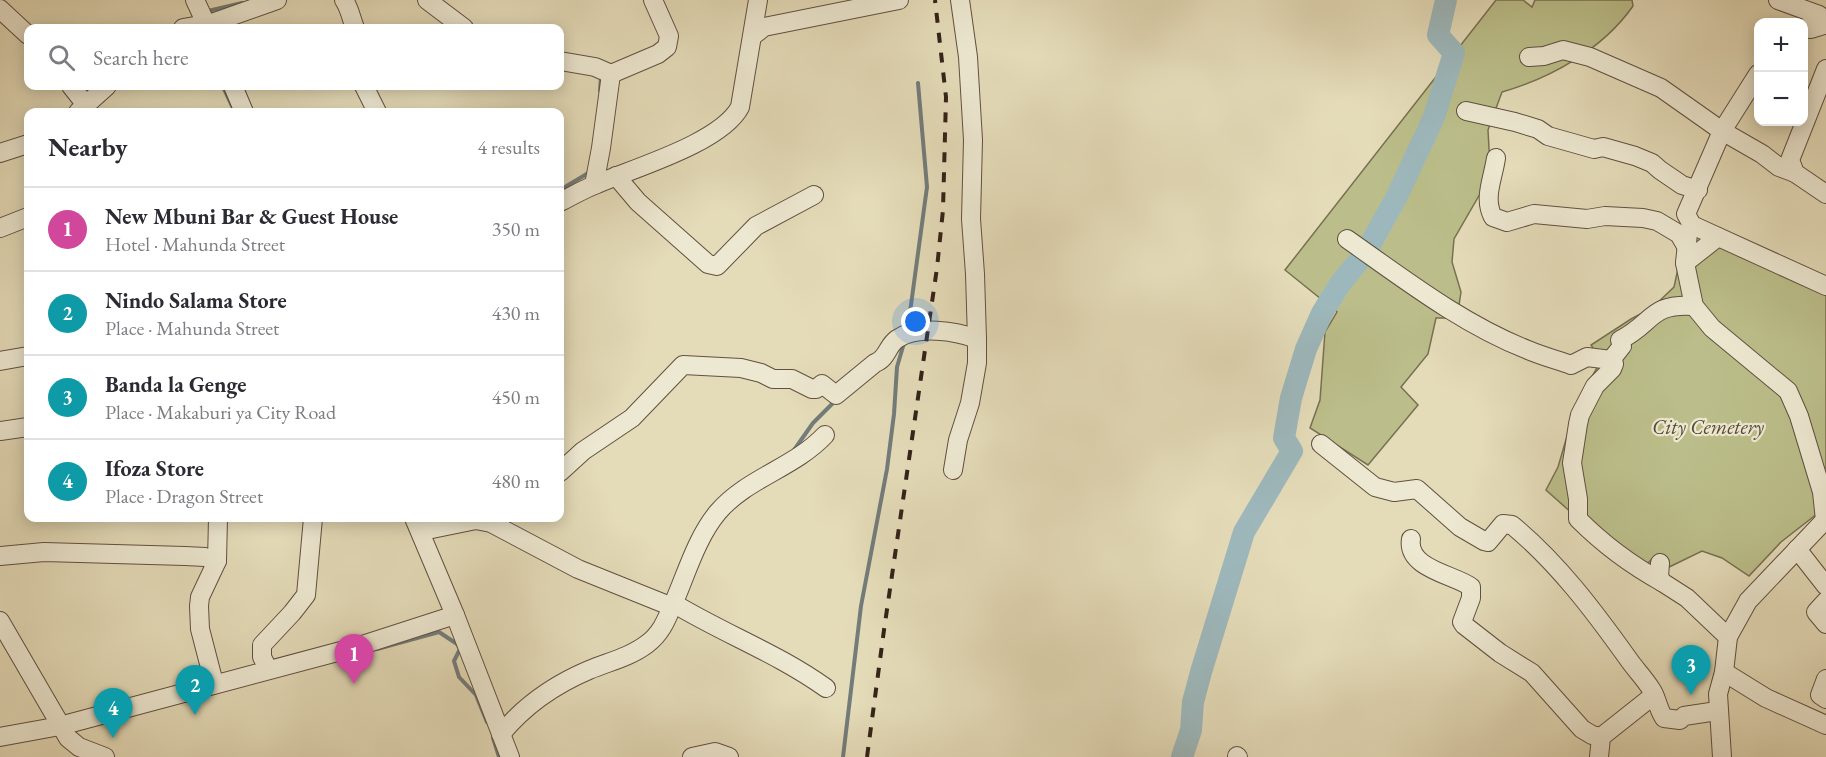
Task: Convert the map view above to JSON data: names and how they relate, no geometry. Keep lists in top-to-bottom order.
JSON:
{
  "parks": ["City Cemetery"],
  "page": {
    "map_buttons": ["+", "−"],
    "search": "Search here",
    "heading": ["Nearby", "4 results"],
    "list": [
      {
        "mark": "1",
        "name": "New Mbuni Bar & Guest House",
        "note": "Hotel · Mahunda Street",
        "value": "350 m"
      },
      {
        "mark": "2",
        "name": "Nindo Salama Store",
        "note": "Place · Mahunda Street",
        "value": "430 m"
      },
      {
        "mark": "3",
        "name": "Banda la Genge",
        "note": "Place · Makaburi ya City Road",
        "value": "450 m"
      },
      {
        "mark": "4",
        "name": "Ifoza Store",
        "note": "Place · Dragon Street",
        "value": "480 m"
      }
    ],
    "pins": [
      "1",
      "3",
      "2",
      "4"
    ]
  }
}
